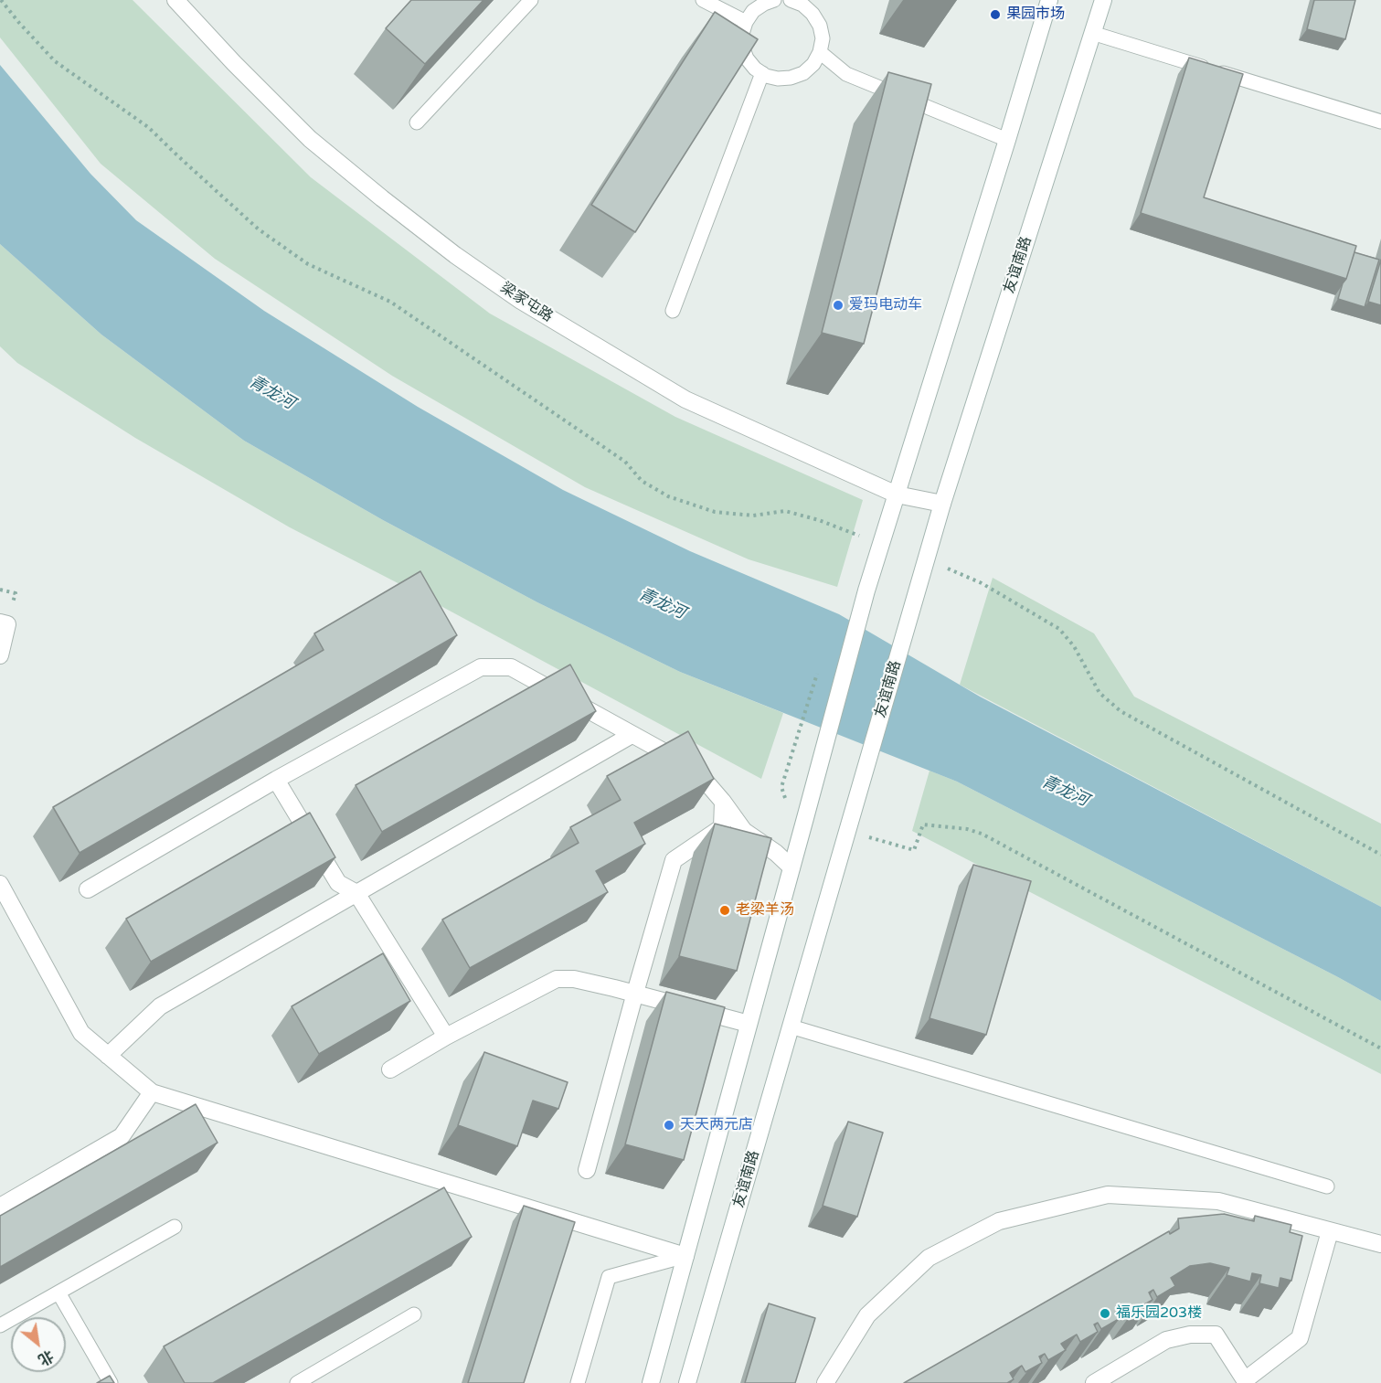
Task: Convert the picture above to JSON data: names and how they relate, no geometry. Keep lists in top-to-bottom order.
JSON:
{
  "streets": {
    "street": ["友谊南路", "梁家屯路"]
  },
  "crossings": [
    ["友谊南路", "梁家屯路"]
  ],
  "water": ["青龙河"],
  "places": [
    "果园市场",
    "爱玛电动车",
    "老梁羊汤",
    "天天两元店",
    "福乐园203楼"
  ],
  "north": "bottom right"
}
